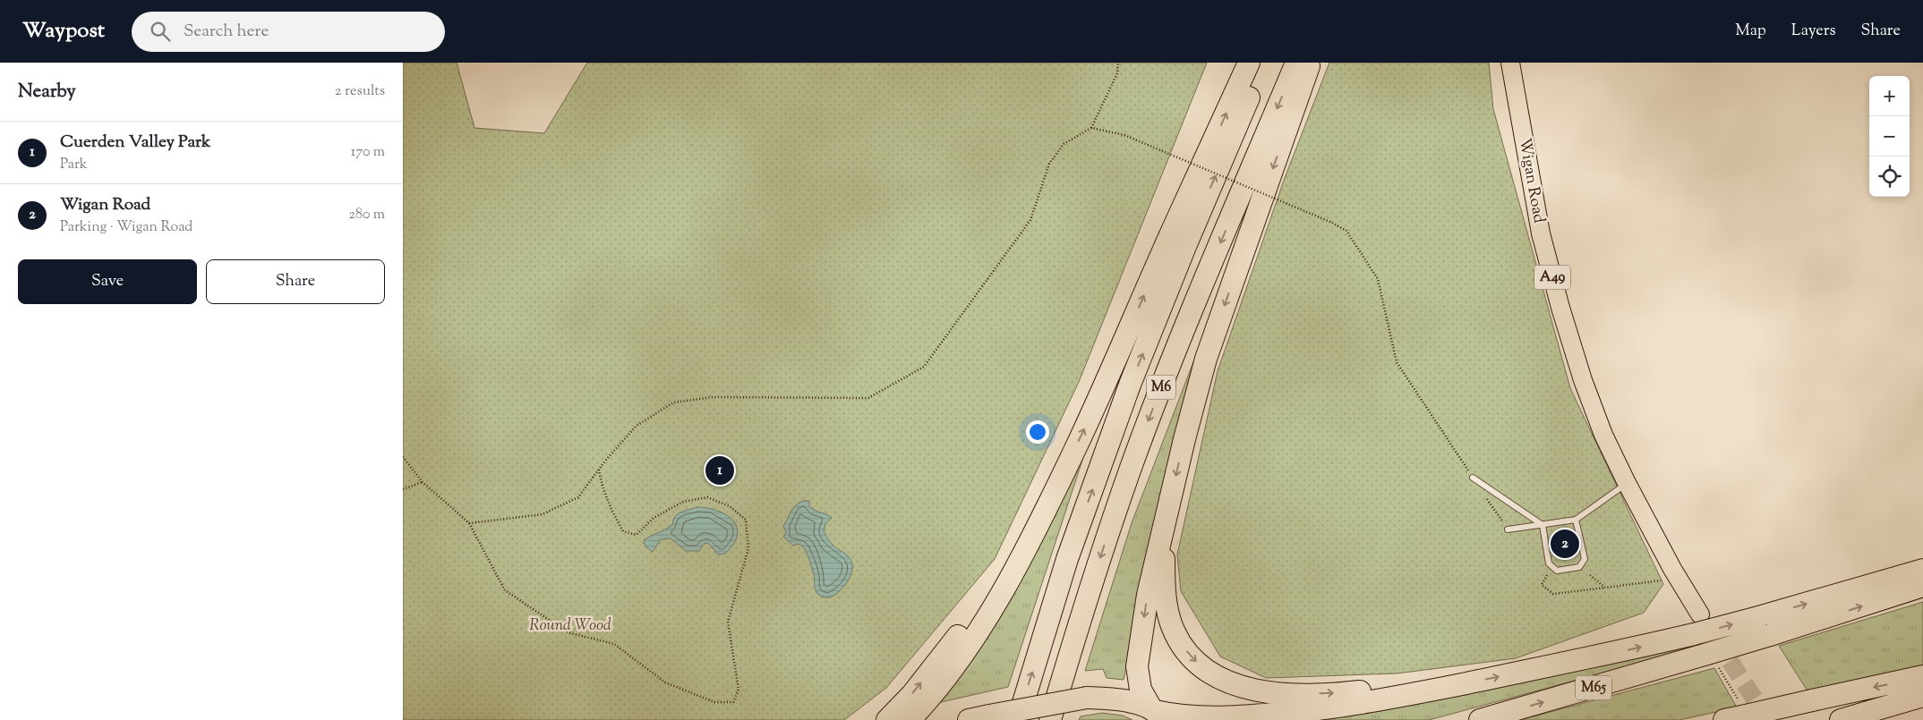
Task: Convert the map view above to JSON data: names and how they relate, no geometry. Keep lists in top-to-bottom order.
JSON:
{
  "streets": {
    "highway": ["M6", "M65"],
    "main road": ["Wigan Road", "A49"]
  },
  "parks": ["Round Wood"],
  "page": {
    "header": "Waypost",
    "search": "Search here",
    "nav": ["Map", "Layers", "Share"],
    "heading": ["Nearby", "2 results"],
    "map_buttons": ["+", "−"],
    "list": [
      {
        "mark": "1",
        "name": "Cuerden Valley Park",
        "note": "Park",
        "value": "170 m"
      },
      {
        "mark": "2",
        "name": "Wigan Road",
        "note": "Parking · Wigan Road",
        "value": "280 m"
      }
    ],
    "buttons": ["Save", "Share"],
    "pins": ["1", "2"]
  }
}
